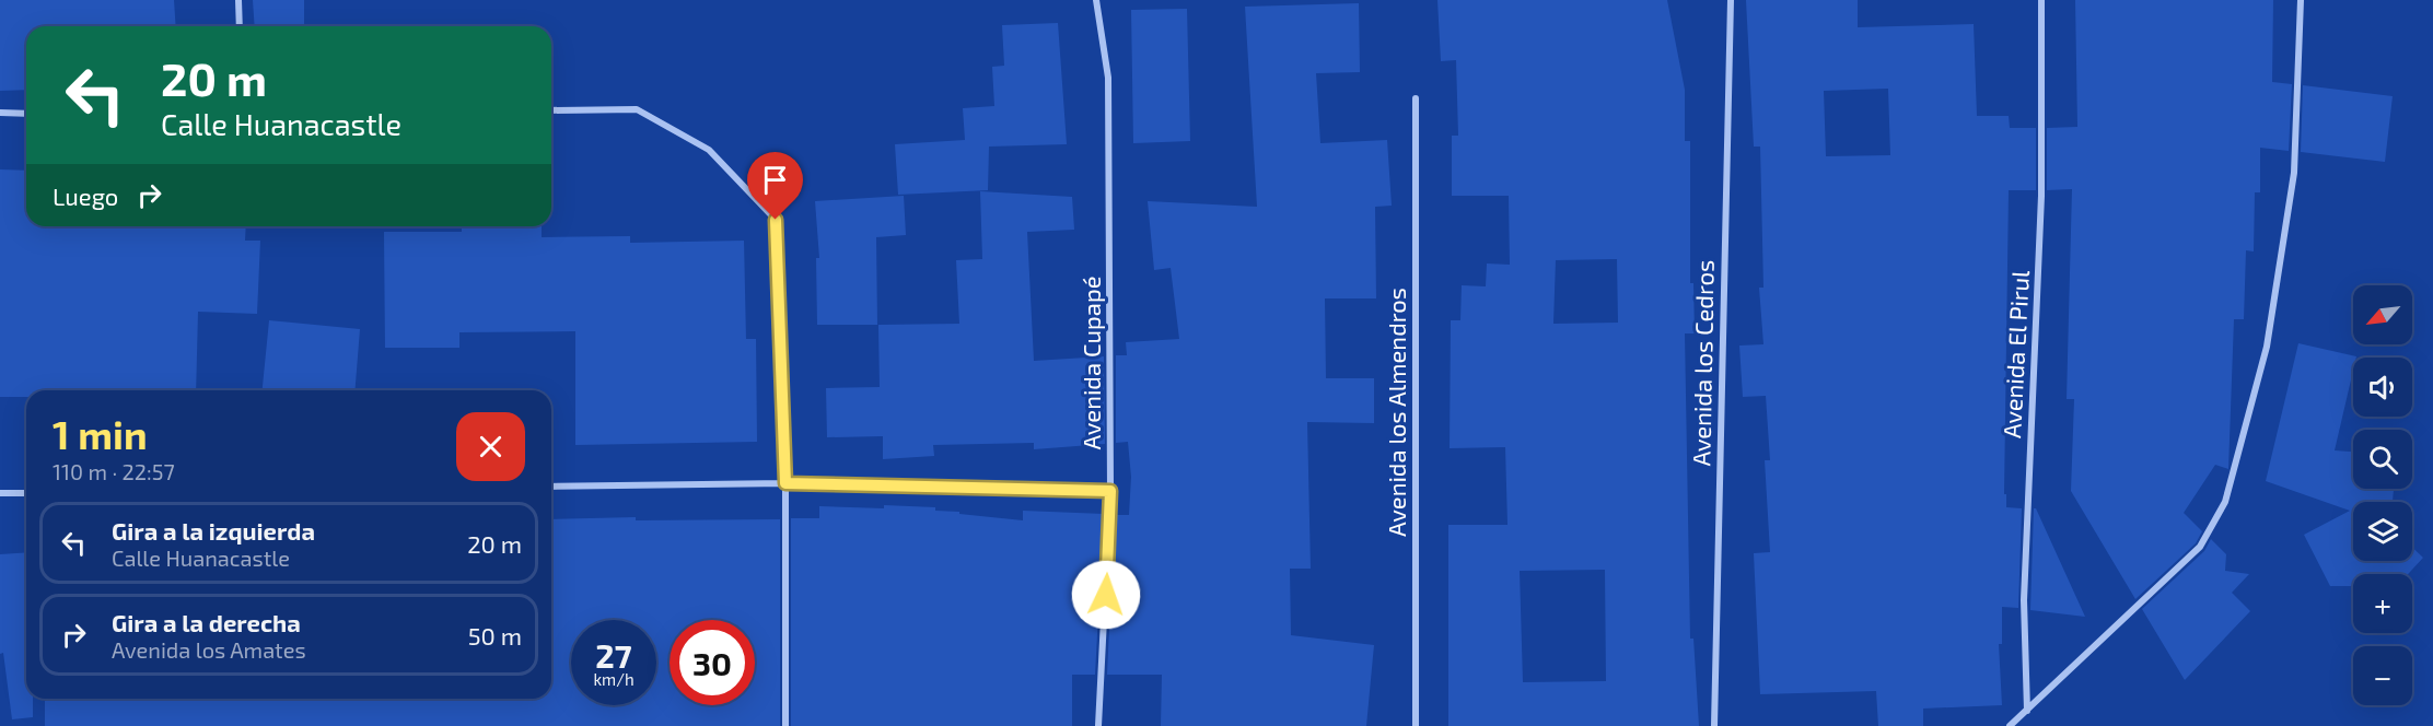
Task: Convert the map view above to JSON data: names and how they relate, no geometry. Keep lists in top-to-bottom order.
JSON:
{
  "streets": {
    "street": [
      "Avenida El Pirul",
      "Avenida Cupapé",
      "Avenida los Cedros",
      "Avenida los Almendros"
    ]
  },
  "north": "bottom left",
  "page": {
    "turn": ["20 m", "Calle Huanacastle"],
    "then": "Luego",
    "map_buttons": ["+", "−"],
    "heading": ["1 min", "110 m · 22:57"],
    "list": [
      {
        "name": "Gira a la izquierda",
        "note": "Calle Huanacastle",
        "value": "20 m"
      },
      {
        "name": "Gira a la derecha",
        "note": "Avenida los Amates",
        "value": "50 m"
      }
    ],
    "speed": "27 km/h",
    "limit": "30"
  }
}
